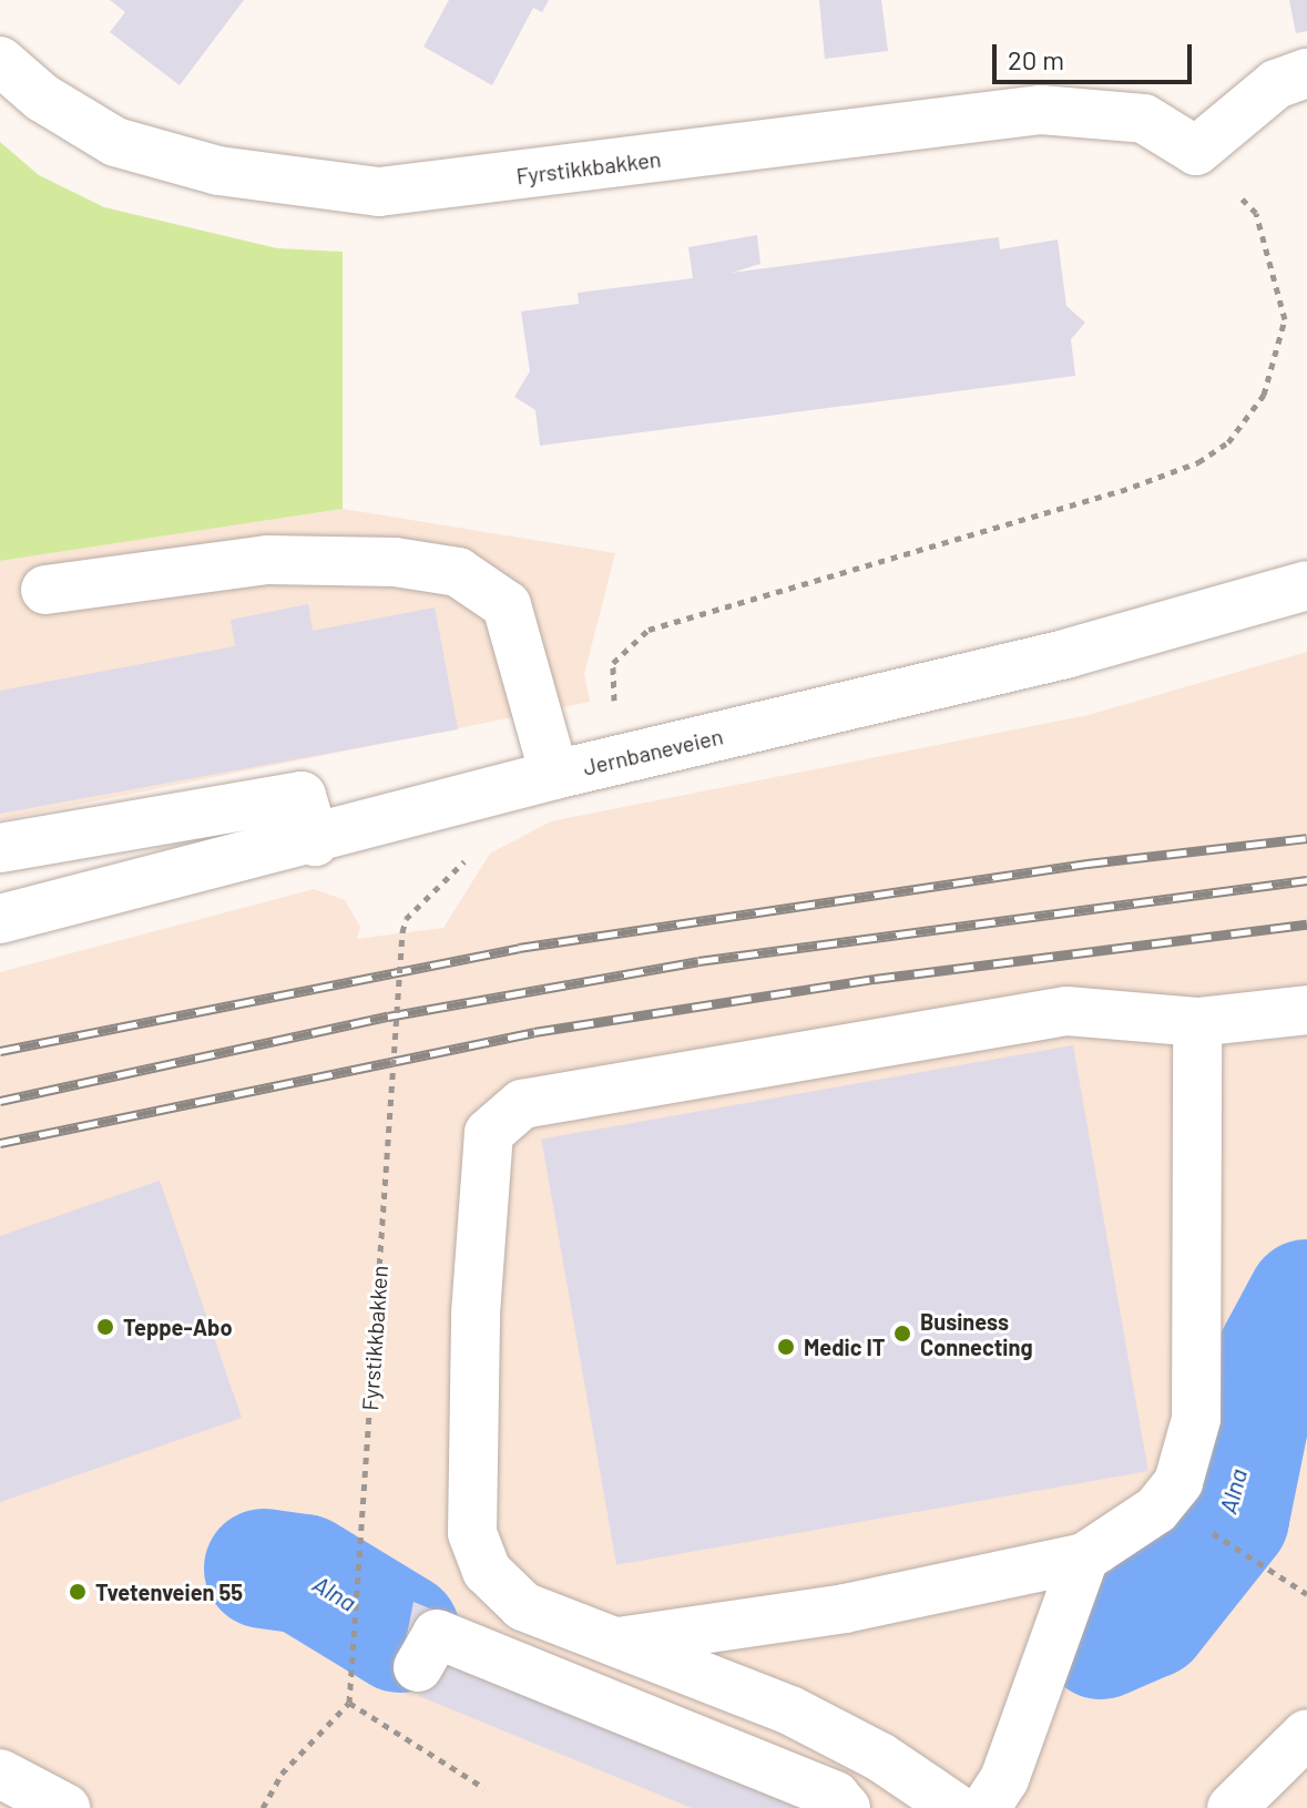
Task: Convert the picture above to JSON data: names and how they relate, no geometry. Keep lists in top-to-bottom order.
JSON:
{
  "streets": {
    "street": ["Fyrstikkbakken", "Jernbaneveien"]
  },
  "water": ["Alna"],
  "places": [
    "Teppe-Abo",
    "Business Connecting",
    "Medic IT",
    "Tvetenveien 55"
  ],
  "scale_bar": "20 m"
}
